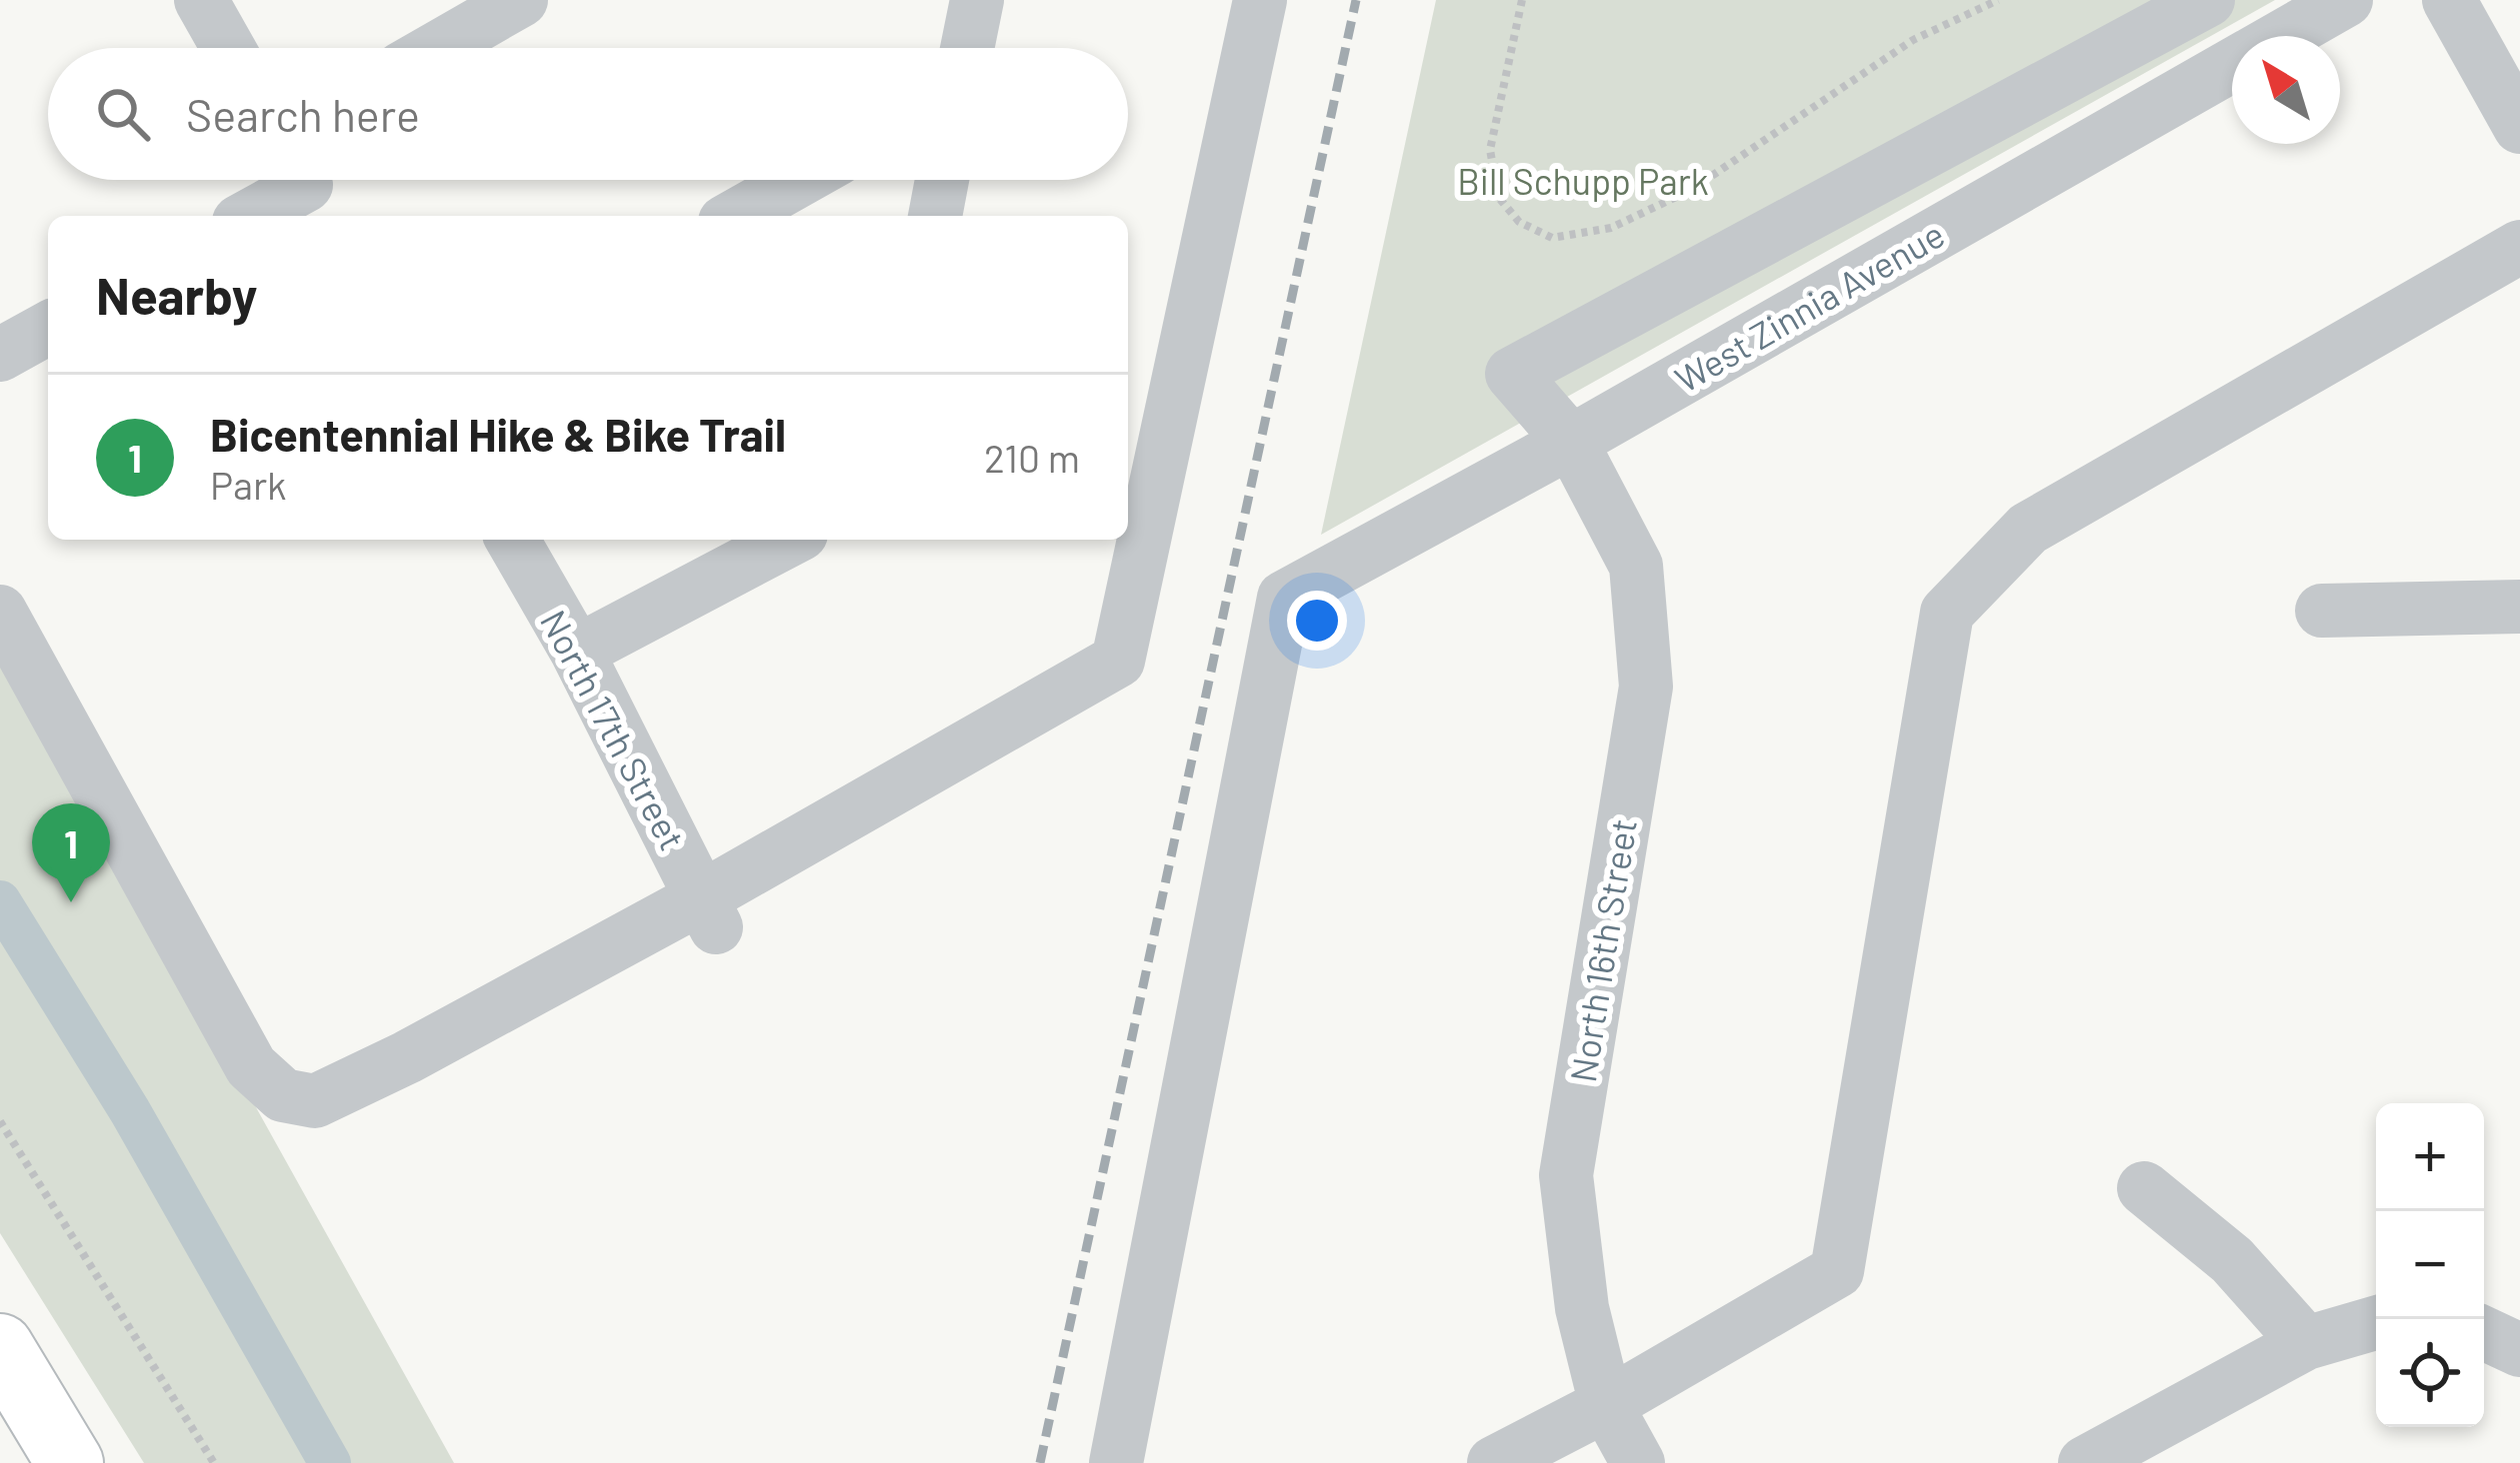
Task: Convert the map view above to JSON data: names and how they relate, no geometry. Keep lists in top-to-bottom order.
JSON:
{
  "streets": {
    "street": ["West Zinnia Avenue", "North 17th Street", "North 16th Street"]
  },
  "crossings": [
    ["West Zinnia Avenue", "North 16th Street"]
  ],
  "parks": ["Bill Schupp Park"],
  "north": "top left",
  "page": {
    "search": "Search here",
    "heading": "Nearby",
    "list": [
      {
        "mark": "1",
        "name": "Bicentennial Hike & Bike Trail",
        "note": "Park",
        "value": "210 m"
      }
    ],
    "pins": "1",
    "map_buttons": ["+", "−"]
  }
}
